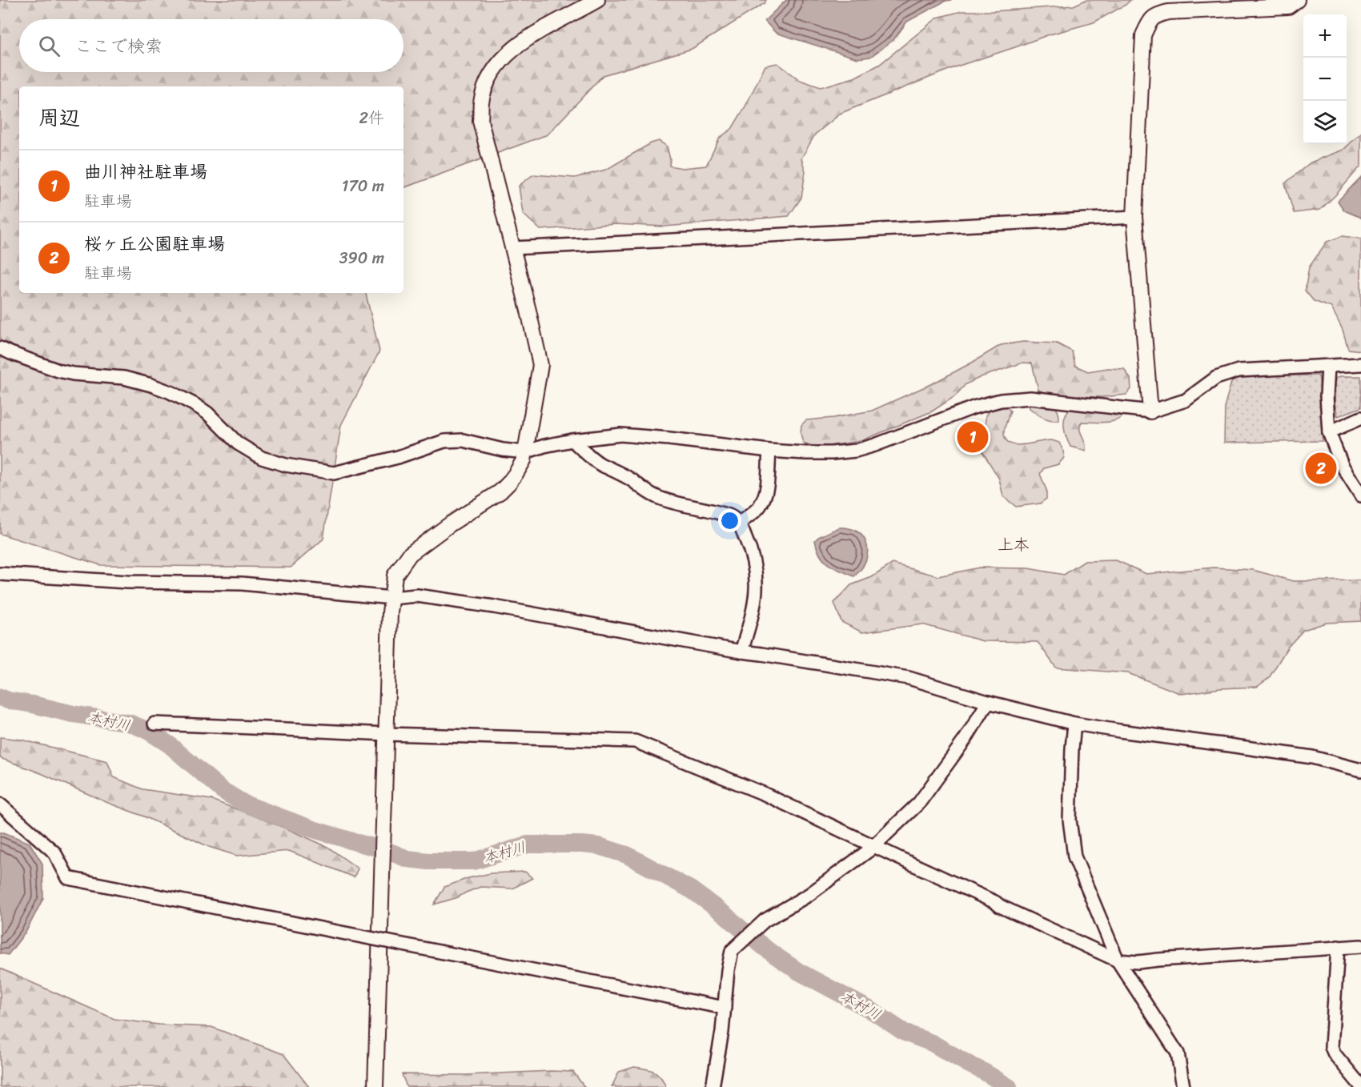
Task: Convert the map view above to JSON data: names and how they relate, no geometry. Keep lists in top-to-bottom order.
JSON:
{
  "districts": ["上本"],
  "water": ["本村川"],
  "page": {
    "map_buttons": ["+", "−"],
    "search": "ここで検索",
    "heading": ["周辺", "2件"],
    "list": [
      {
        "mark": "1",
        "name": "曲川神社駐車場",
        "note": "駐車場",
        "value": "170 m"
      },
      {
        "mark": "2",
        "name": "桜ヶ丘公園駐車場",
        "note": "駐車場",
        "value": "390 m"
      }
    ],
    "pins": ["1", "2"]
  }
}
